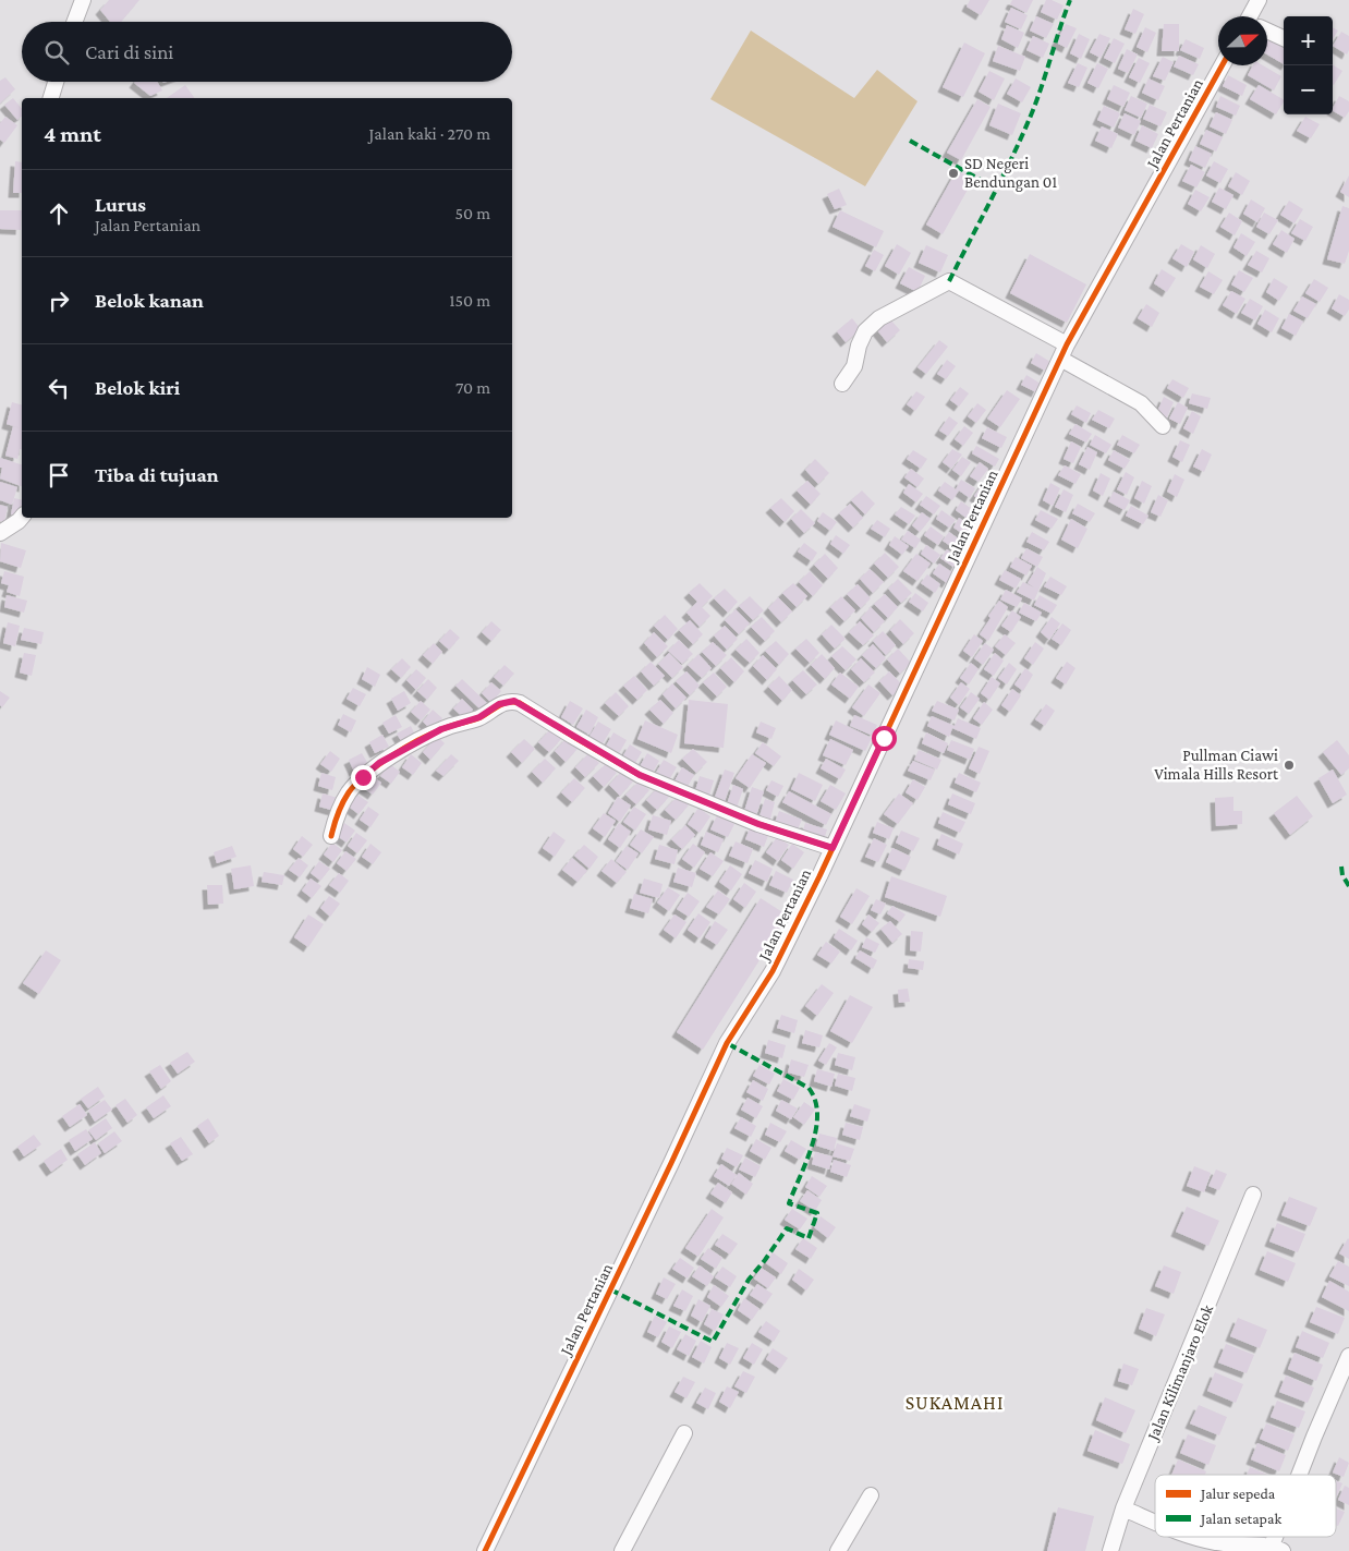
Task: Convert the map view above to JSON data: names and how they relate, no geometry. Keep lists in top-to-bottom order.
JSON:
{
  "streets": {
    "street": ["Jalan Pertanian", "Jalan Kilimanjaro Elok"]
  },
  "districts": ["SUKAMAHI"],
  "places": ["SD Negeri Bendungan 01", "Pullman Ciawi Vimala Hills Resort"],
  "legend": ["Jalur sepeda", "Jalan setapak"],
  "north": "right",
  "page": {
    "map_buttons": ["+", "−"],
    "search": "Cari di sini",
    "heading": ["4 mnt", "Jalan kaki · 270 m"],
    "list": [
      ["Lurus", "Jalan Pertanian", "50 m"],
      ["Belok kanan", "150 m"],
      ["Belok kiri", "70 m"],
      "Tiba di tujuan"
    ]
  }
}
